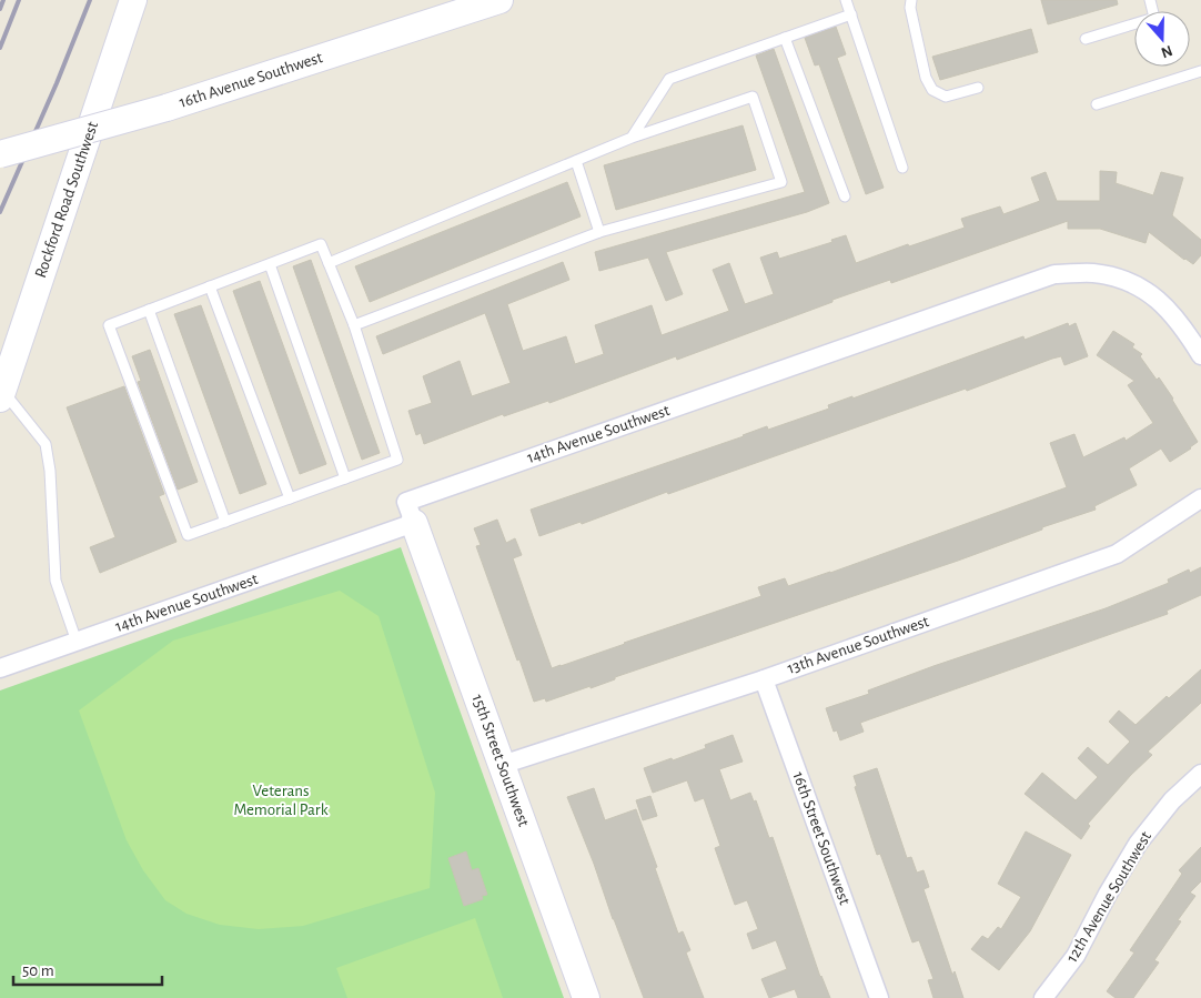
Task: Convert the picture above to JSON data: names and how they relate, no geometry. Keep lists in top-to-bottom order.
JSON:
{
  "streets": {
    "street": [
      "16th Avenue Southwest",
      "Rockford Road Southwest",
      "14th Avenue Southwest",
      "13th Avenue Southwest",
      "15th Street Southwest",
      "16th Street Southwest",
      "12th Avenue Southwest"
    ]
  },
  "crossings": [
    ["14th Avenue Southwest", "15th Street Southwest"],
    ["13th Avenue Southwest", "15th Street Southwest"],
    ["13th Avenue Southwest", "16th Street Southwest"]
  ],
  "parks": ["Veterans Memorial Park"],
  "scale_bar": "50 m",
  "north": "bottom"
}
